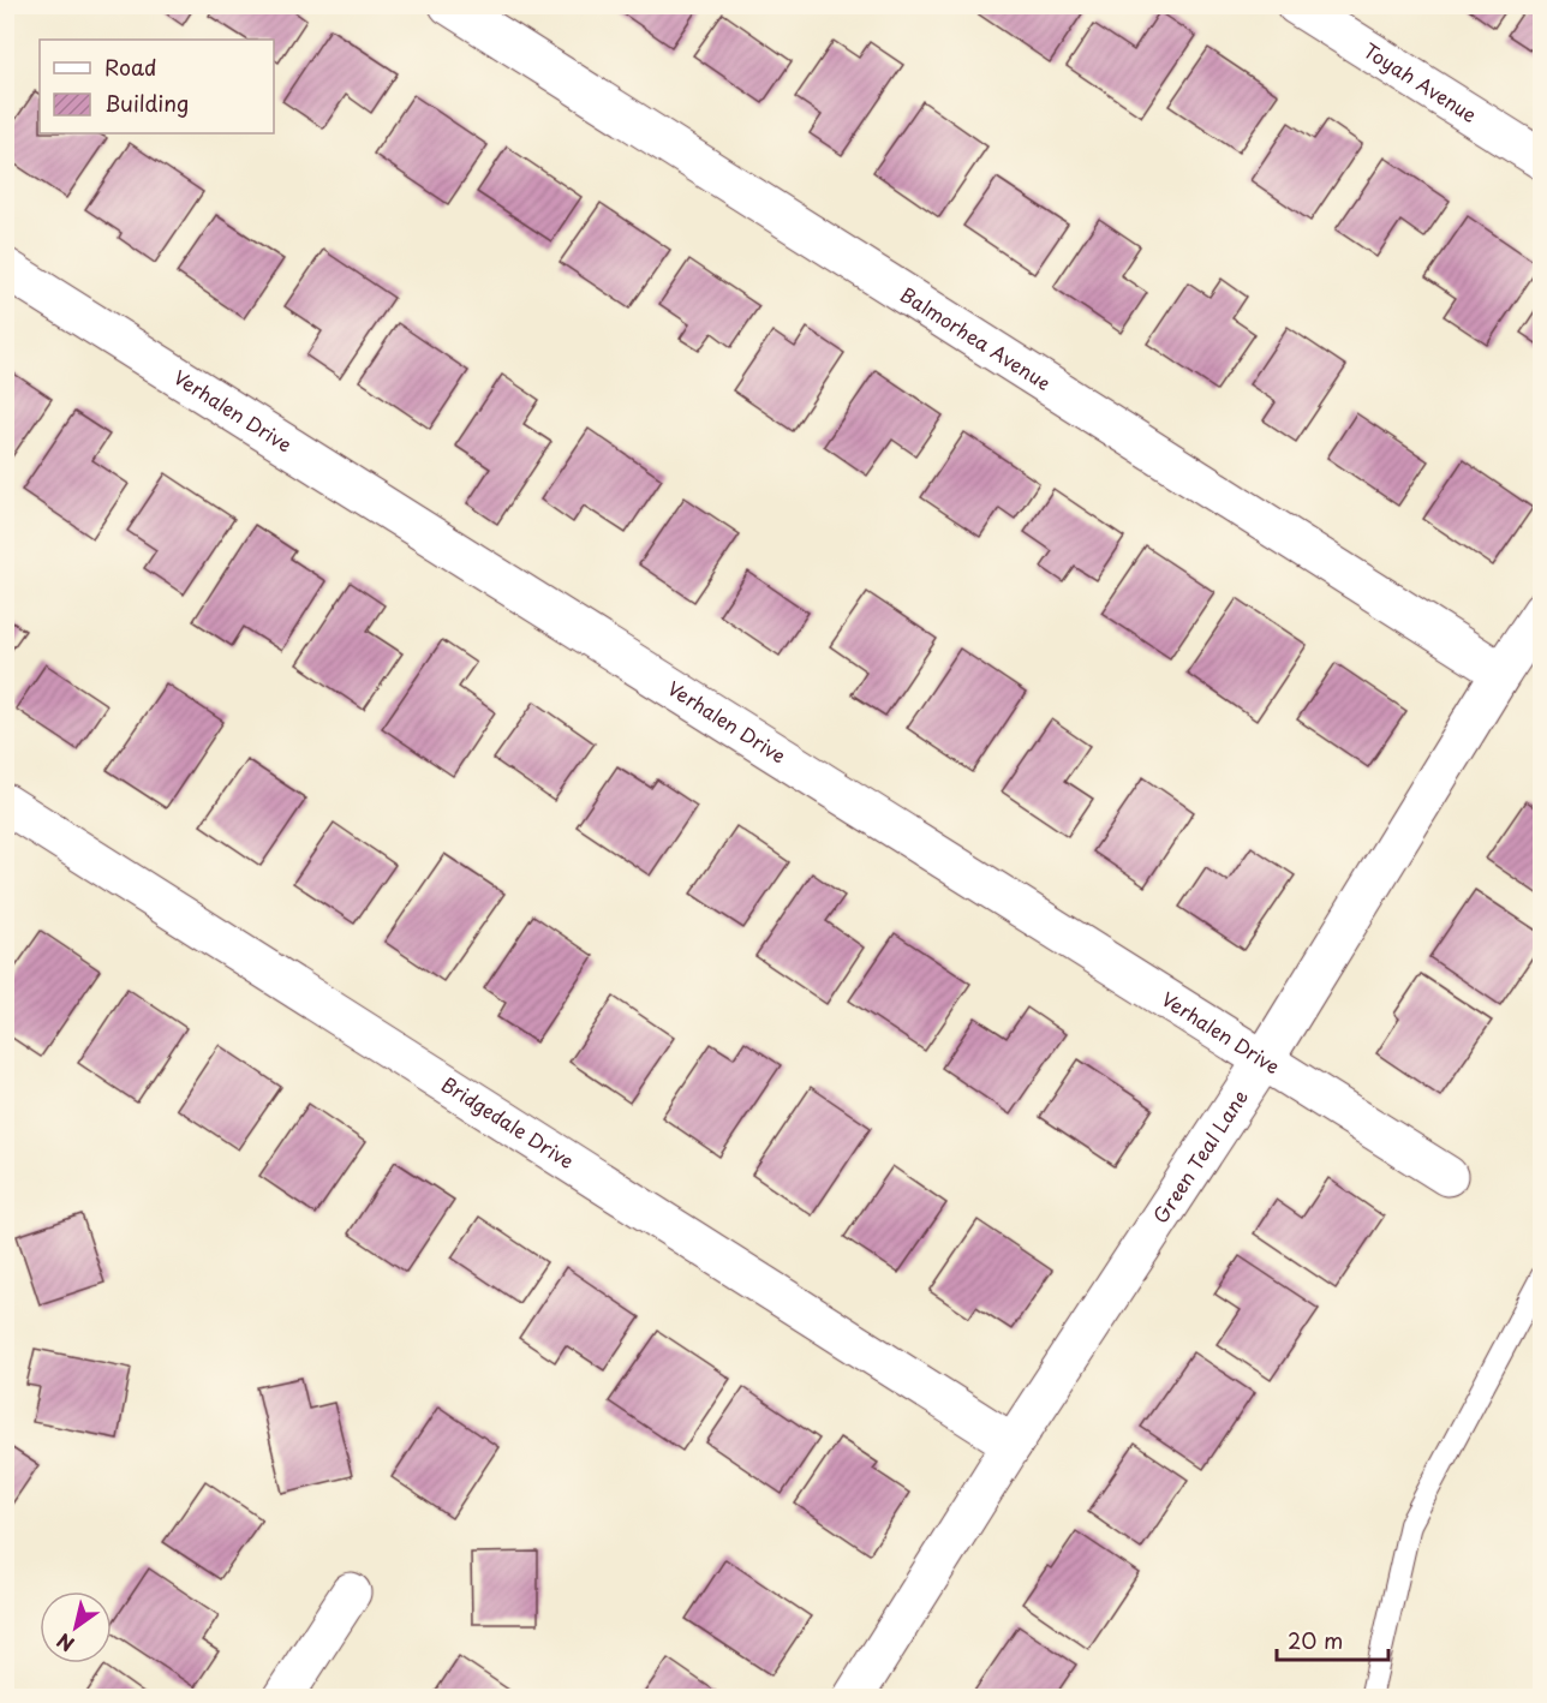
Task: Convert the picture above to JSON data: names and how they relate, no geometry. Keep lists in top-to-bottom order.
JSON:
{
  "streets": {
    "street": [
      "Toyah Avenue",
      "Balmorhea Avenue",
      "Verhalen Drive",
      "Bridgedale Drive",
      "Green Teal Lane"
    ]
  },
  "crossings": [
    ["Balmorhea Avenue", "Green Teal Lane"],
    ["Verhalen Drive", "Green Teal Lane"],
    ["Bridgedale Drive", "Green Teal Lane"]
  ],
  "legend": ["Road", "Building"],
  "scale_bar": "20 m",
  "north": "bottom left"
}
